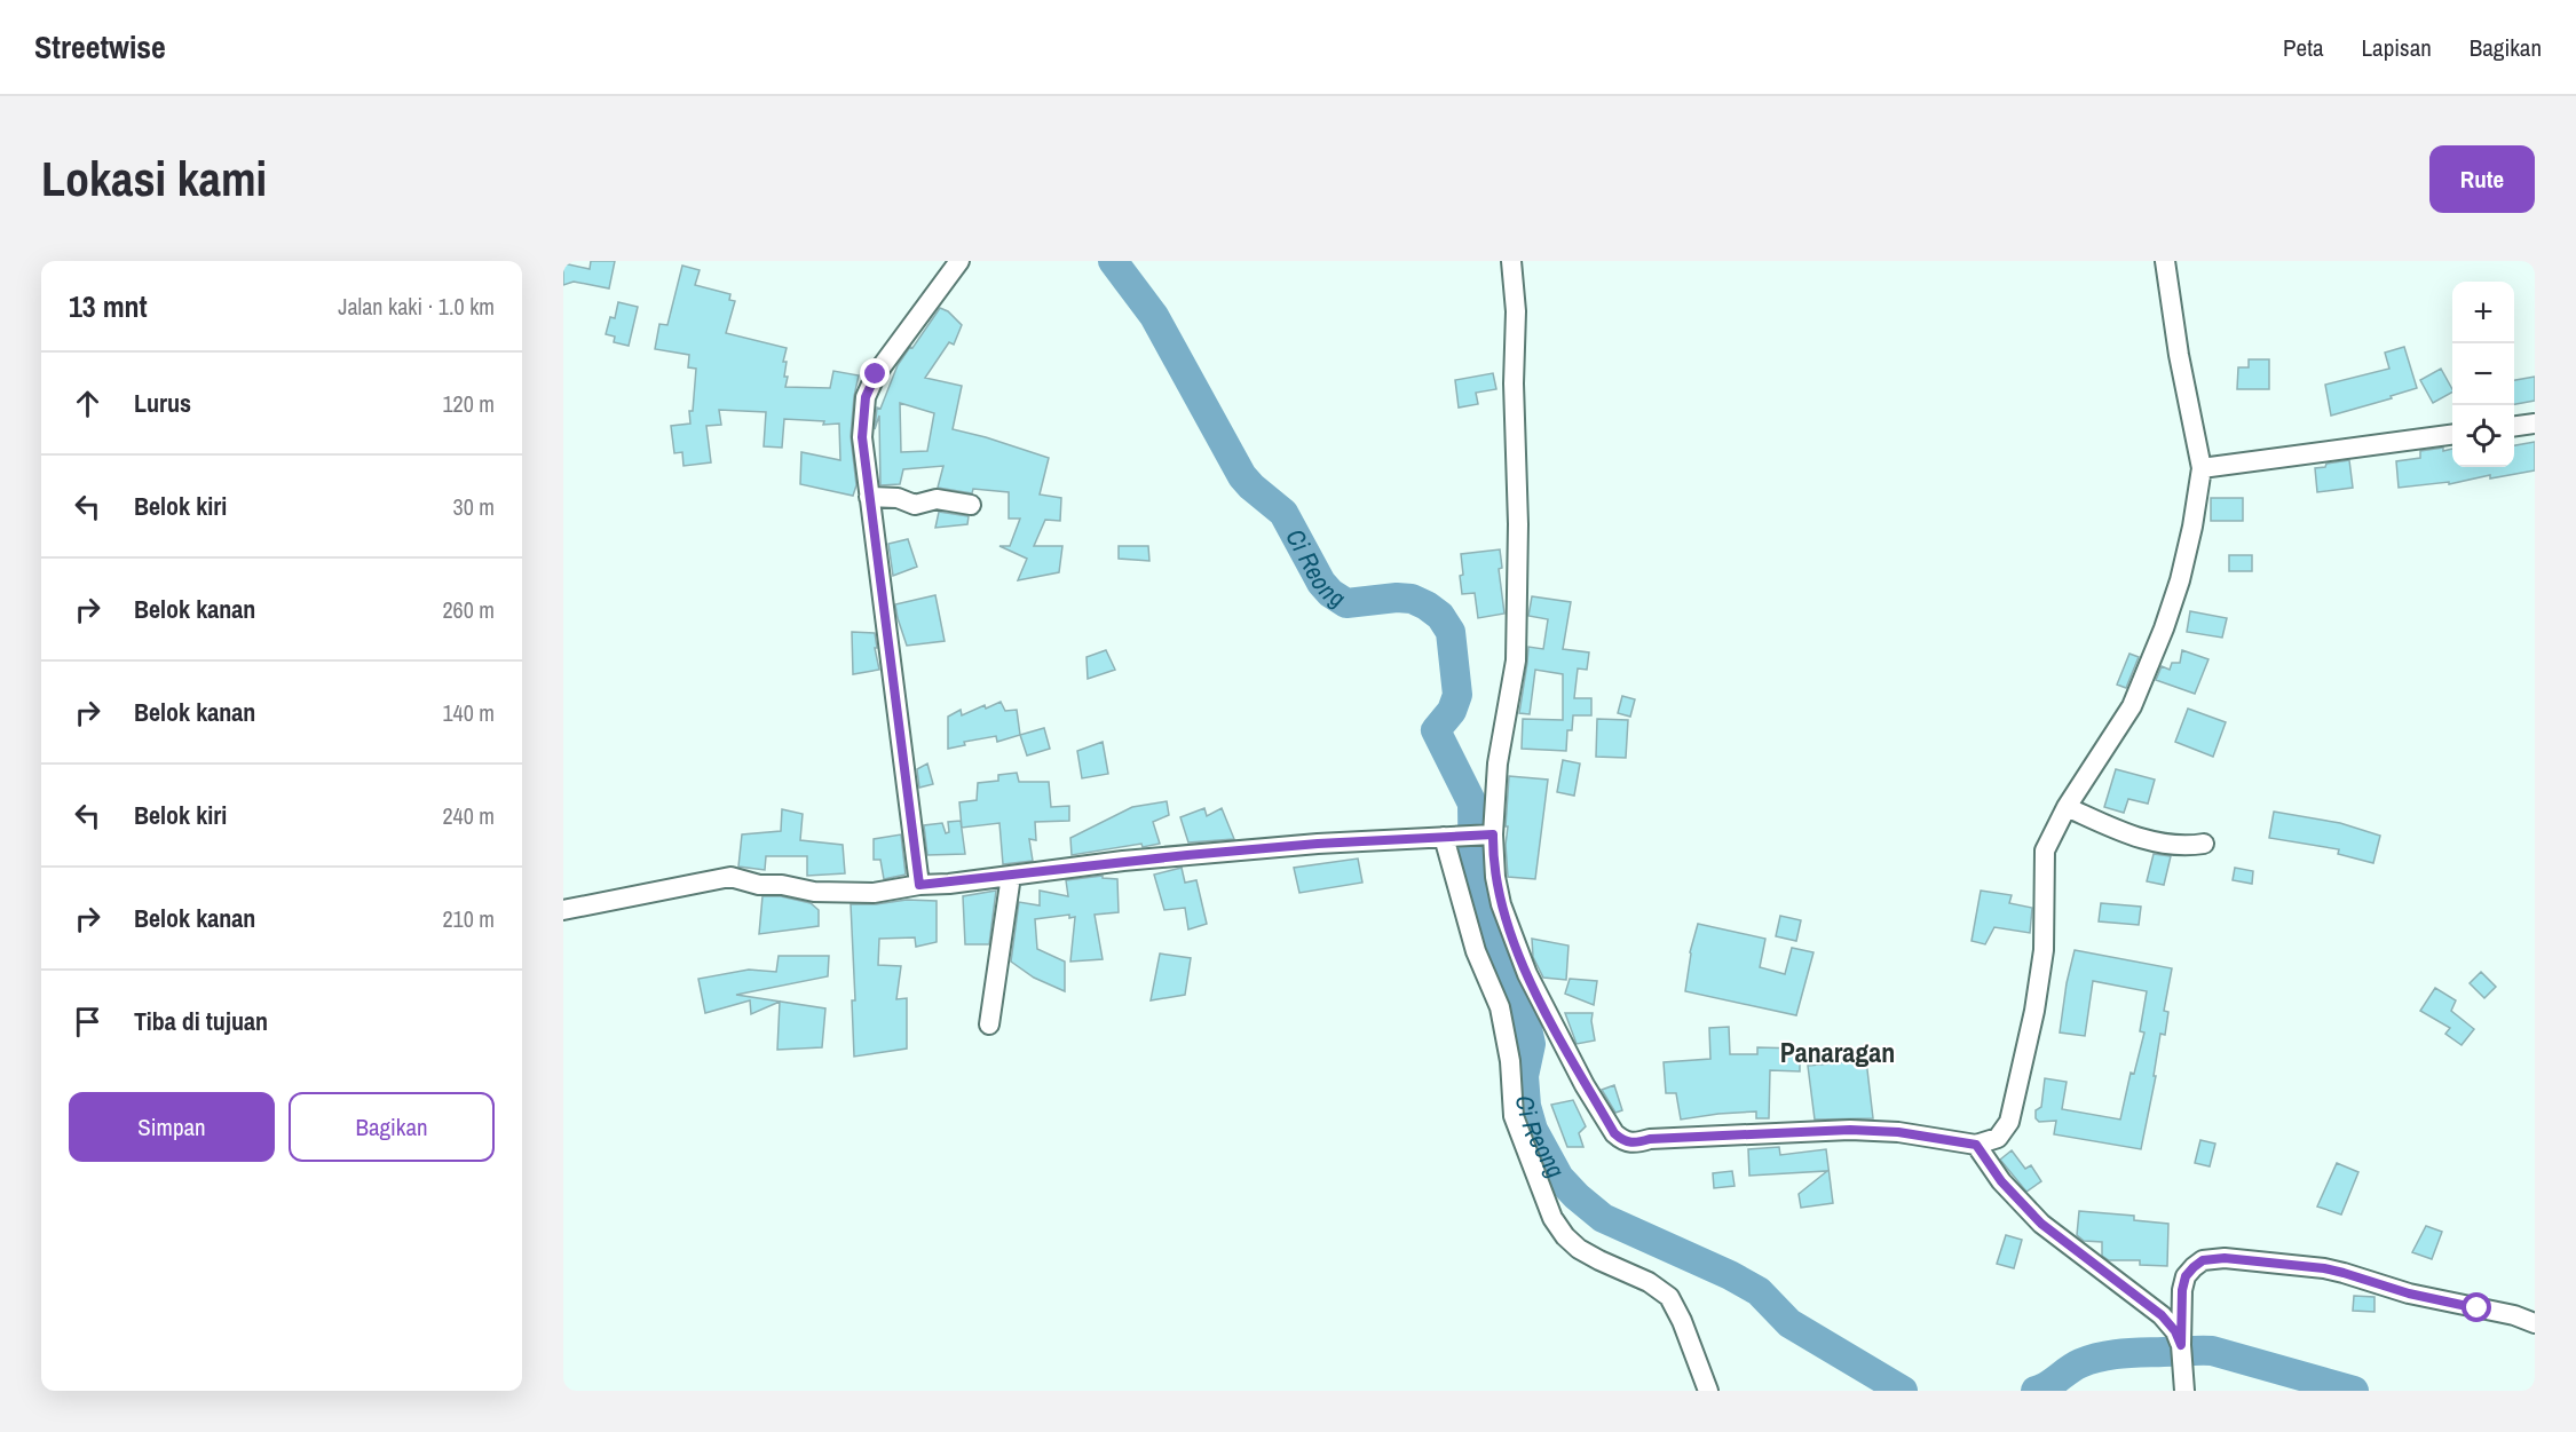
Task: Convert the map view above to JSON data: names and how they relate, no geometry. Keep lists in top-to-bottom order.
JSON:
{
  "districts": ["Panaragan"],
  "water": ["Ci Reong"],
  "page": {
    "header": "Streetwise",
    "nav": ["Peta", "Lapisan", "Bagikan"],
    "buttons": [
      "Rute",
      ["Simpan", "Bagikan"]
    ],
    "title": "Lokasi kami",
    "heading": ["13 mnt", "Jalan kaki · 1.0 km"],
    "map_buttons": ["+", "−"],
    "list": [
      ["Lurus", "120 m"],
      ["Belok kiri", "30 m"],
      ["Belok kanan", "260 m"],
      ["Belok kanan", "140 m"],
      ["Belok kiri", "240 m"],
      ["Belok kanan", "210 m"],
      "Tiba di tujuan"
    ]
  }
}
